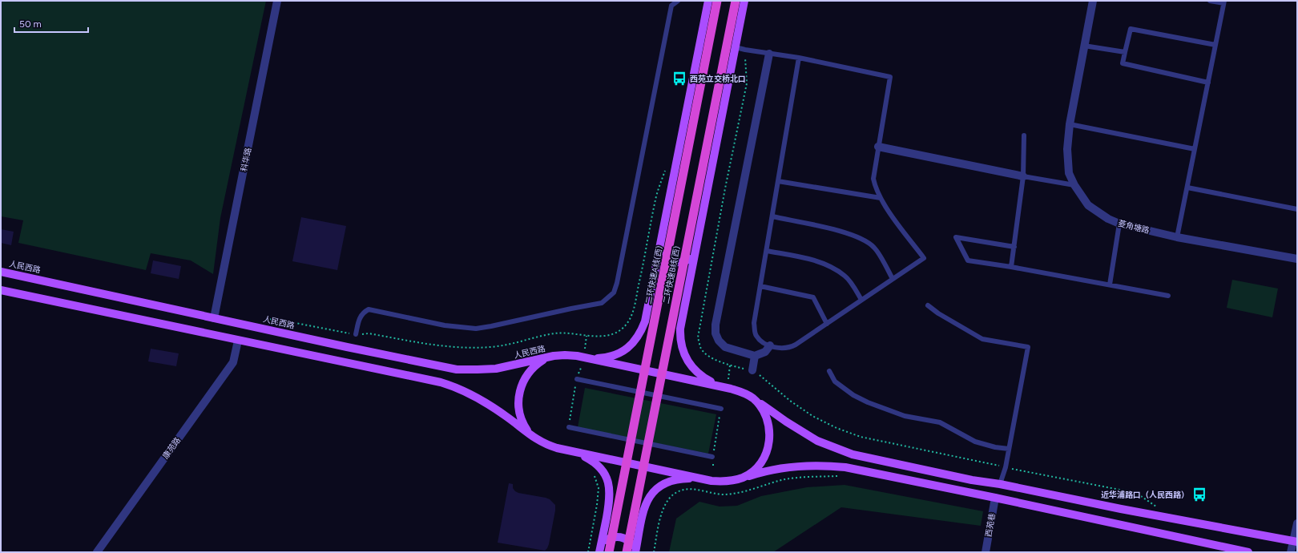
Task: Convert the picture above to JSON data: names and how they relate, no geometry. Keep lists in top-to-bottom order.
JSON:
{
  "streets": {
    "highway": ["二环快速A线(西)", "二环快速B线(西)"],
    "main road": ["人民西路"],
    "street": [
      "科华路",
      "菱角塘路",
      "康苑路",
      "西苑巷"
    ]
  },
  "crossings": [
    ["科华路", "人民西路"],
    ["人民西路", "康苑路"]
  ],
  "places": {
    "bus stop": ["西苑立交桥北口", "近华浦路口（人民西路）"]
  },
  "scale_bar": "50 m"
}
